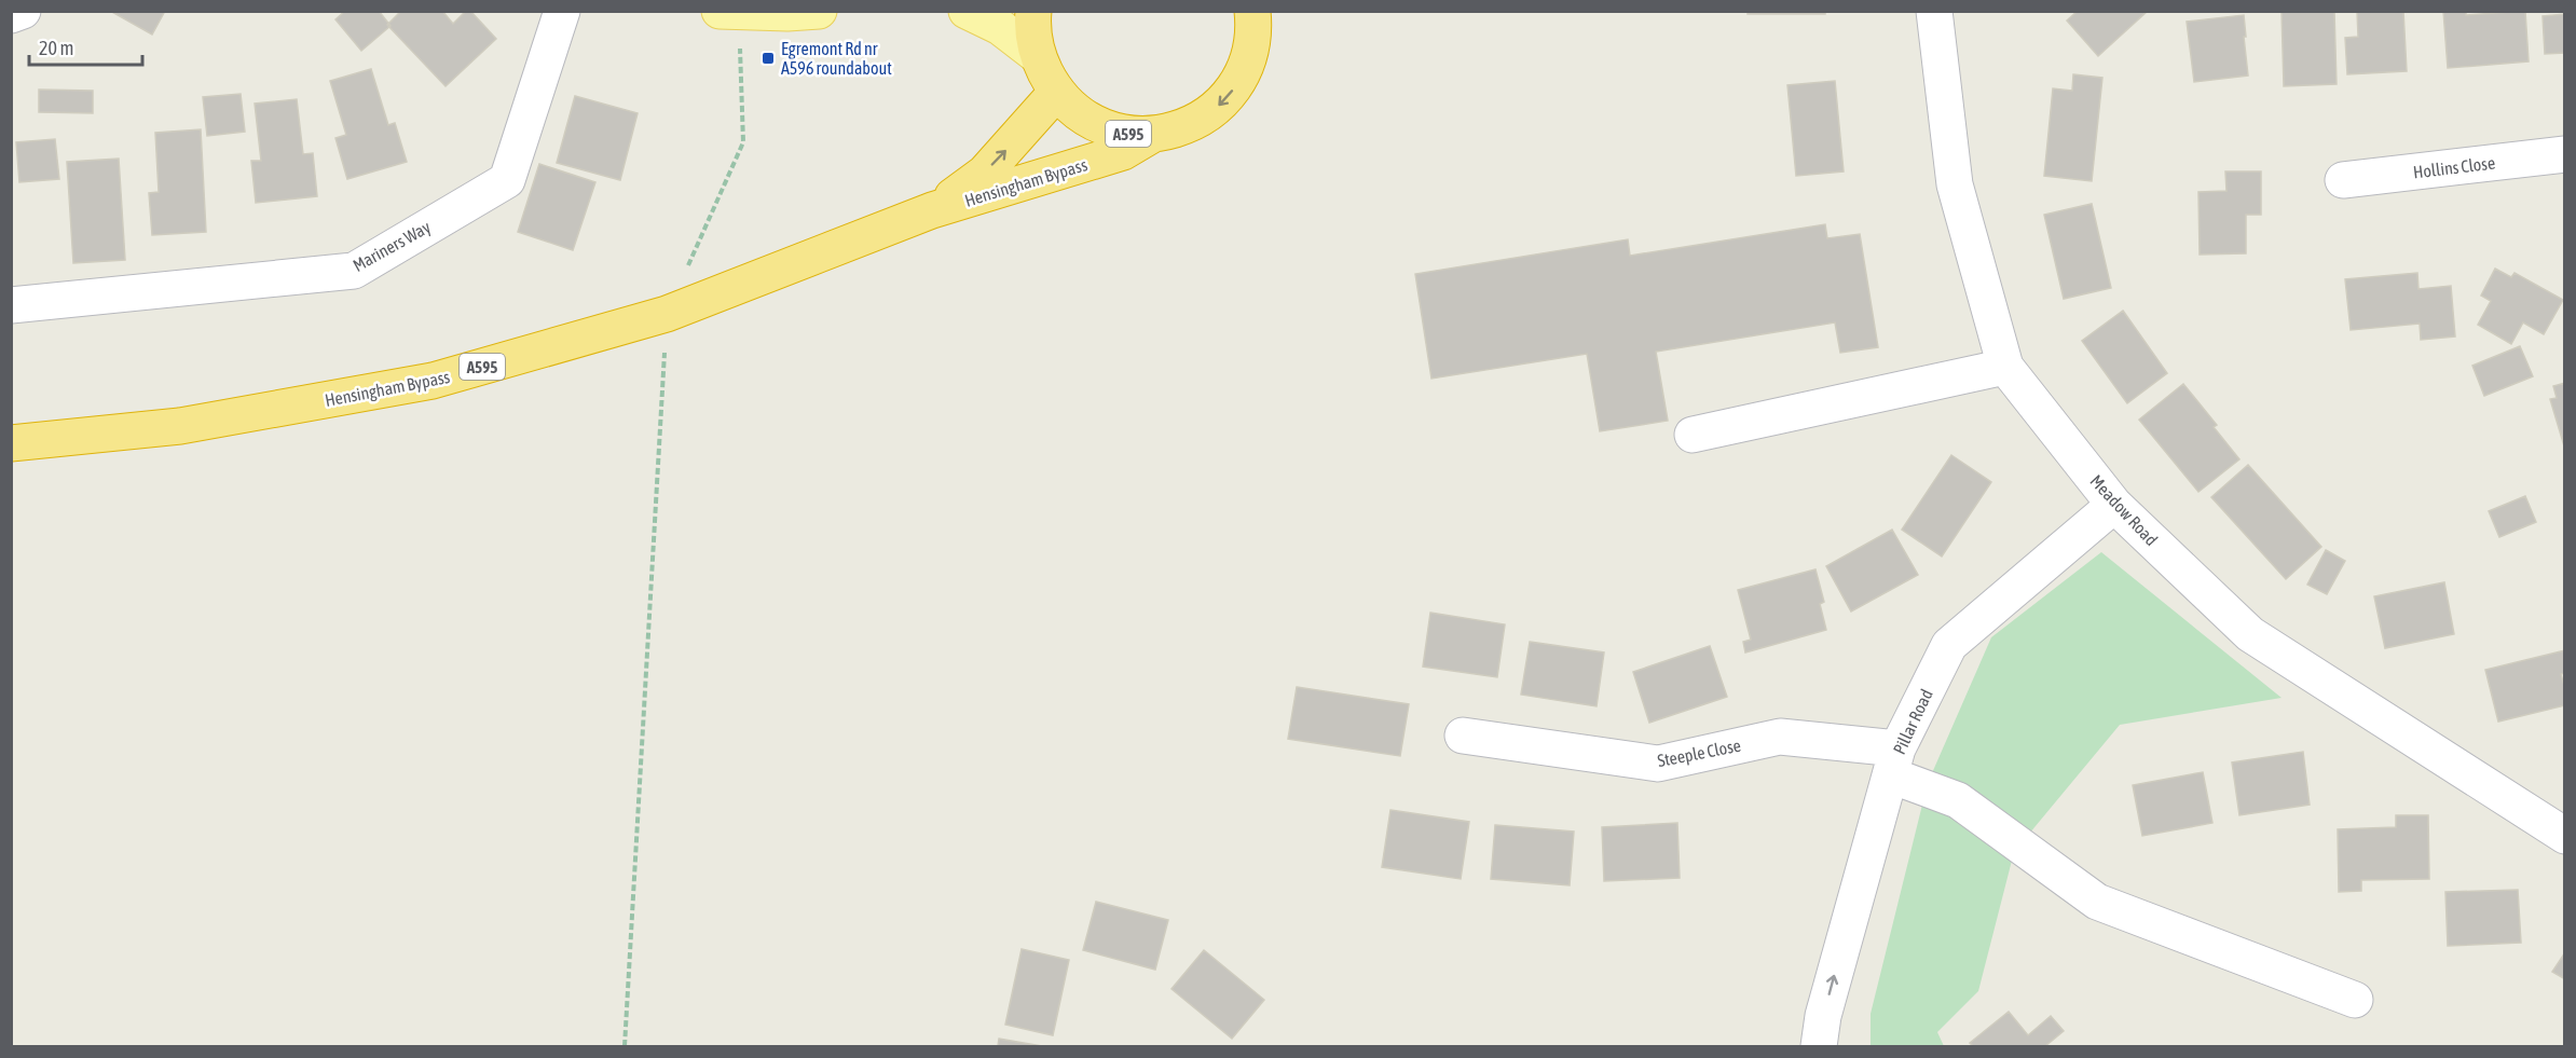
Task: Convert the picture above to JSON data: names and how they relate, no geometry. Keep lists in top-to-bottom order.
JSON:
{
  "streets": {
    "highway": ["A595", "Hensingham Bypass"],
    "street": [
      "Hollins Close",
      "Mariners Way",
      "Meadow Road",
      "Pillar Road",
      "Steeple Close"
    ]
  },
  "crossings": [
    ["A595", "Hensingham Bypass"],
    ["Meadow Road", "Pillar Road"],
    ["Pillar Road", "Steeple Close"]
  ],
  "one_way": ["Pillar Road"],
  "places": {
    "transit": ["Egremont Rd nr A596 roundabout"]
  },
  "scale_bar": "20 m"
}
